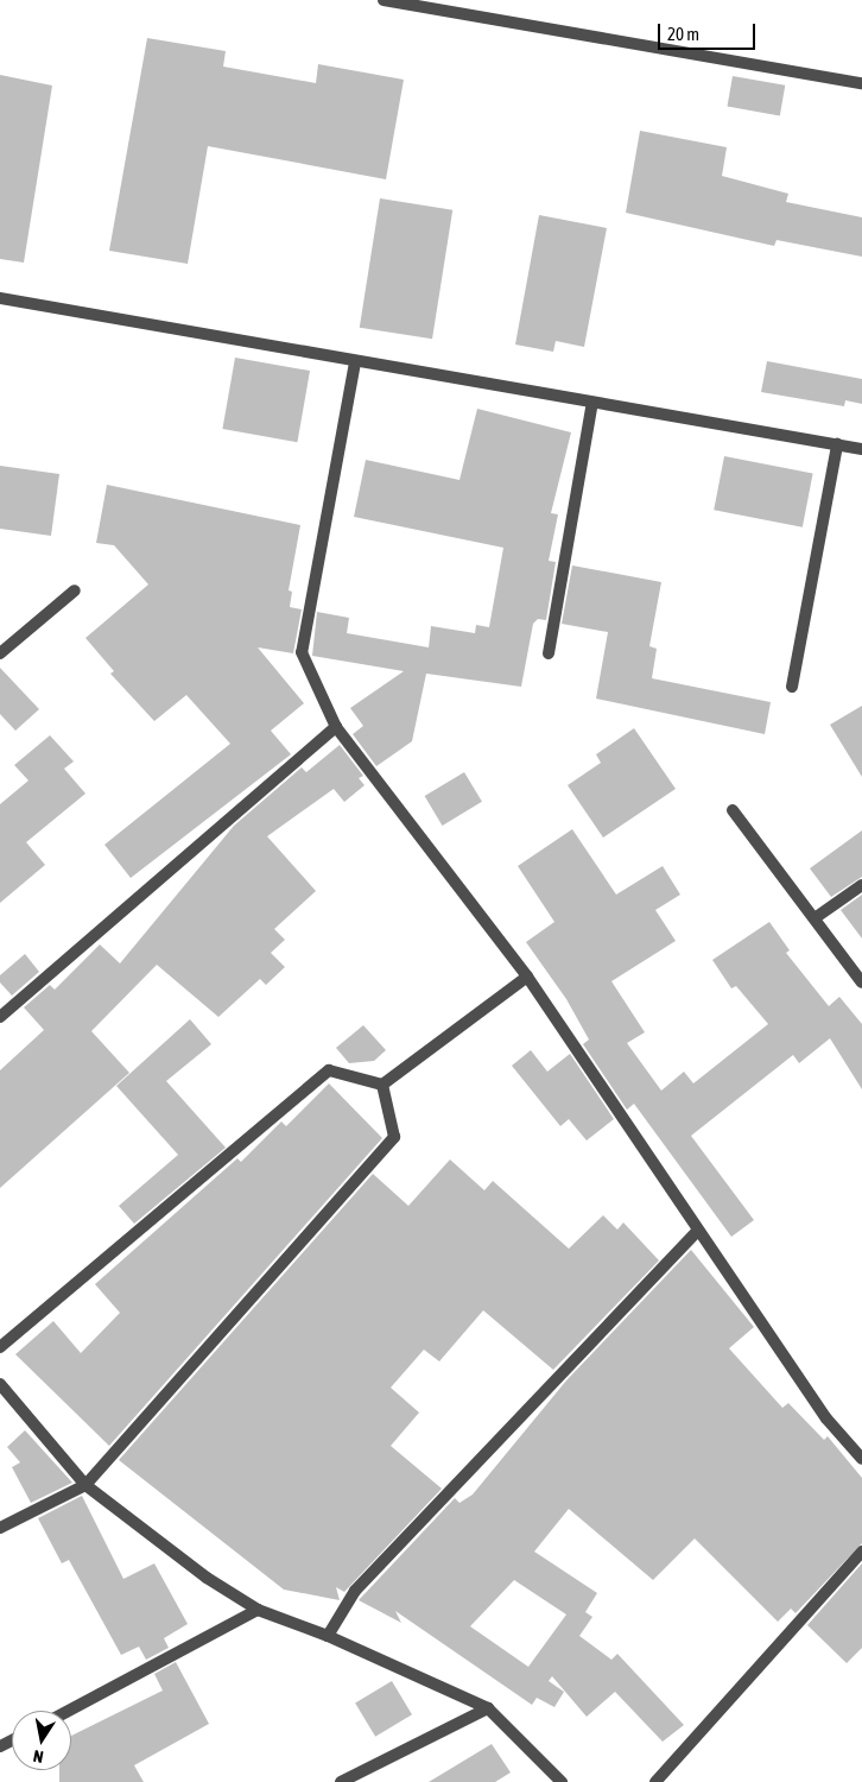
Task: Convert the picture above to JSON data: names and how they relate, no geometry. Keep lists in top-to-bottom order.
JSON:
{
  "scale_bar": "20 m",
  "north": "bottom"
}
